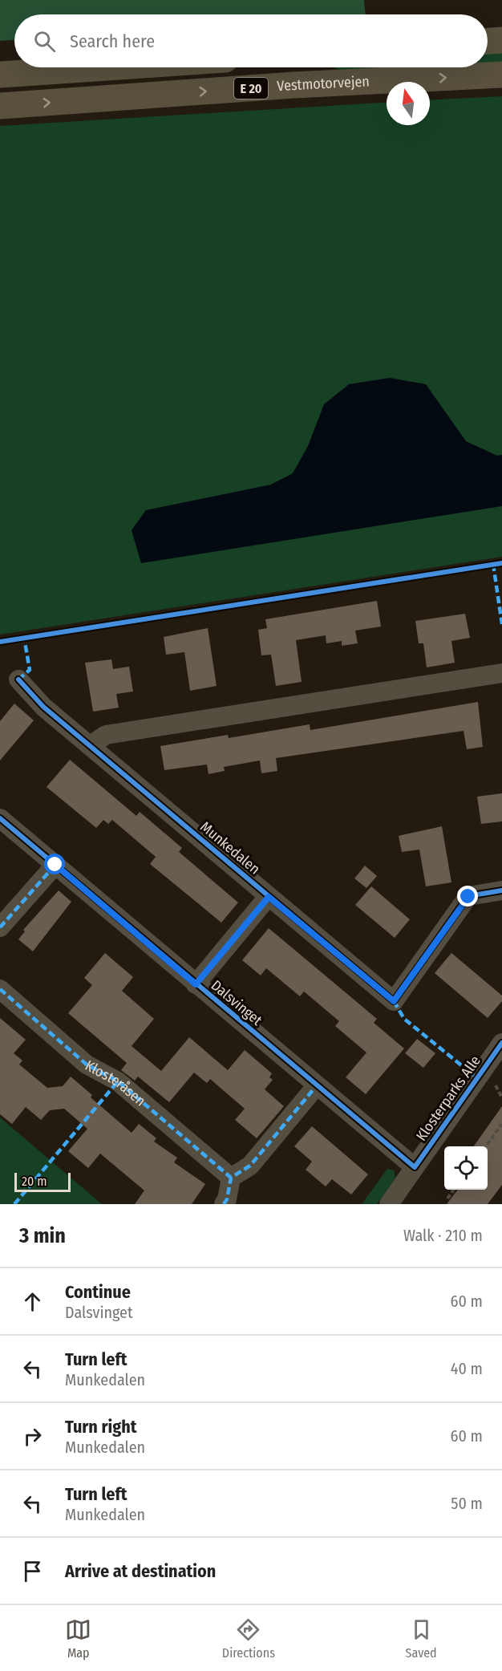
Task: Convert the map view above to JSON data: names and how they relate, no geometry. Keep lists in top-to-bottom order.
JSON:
{
  "streets": {
    "highway": ["Vestmotorvejen", "E 20"],
    "street": [
      "Munkedalen",
      "Dalsvinget",
      "Klosteråsen",
      "Klosterparks Alle"
    ]
  },
  "crossings": [
    ["Dalsvinget", "Klosterparks Alle"]
  ],
  "one_way": ["Vestmotorvejen"],
  "scale_bar": "20 m",
  "north": "top",
  "page": {
    "search": "Search here",
    "scale": "20 m",
    "heading": ["3 min", "Walk · 210 m"],
    "list": [
      ["Continue", "Dalsvinget", "60 m"],
      ["Turn left", "Munkedalen", "40 m"],
      ["Turn right", "Munkedalen", "60 m"],
      ["Turn left", "Munkedalen", "50 m"],
      "Arrive at destination"
    ],
    "nav": ["Map", "Directions", "Saved"]
  }
}
